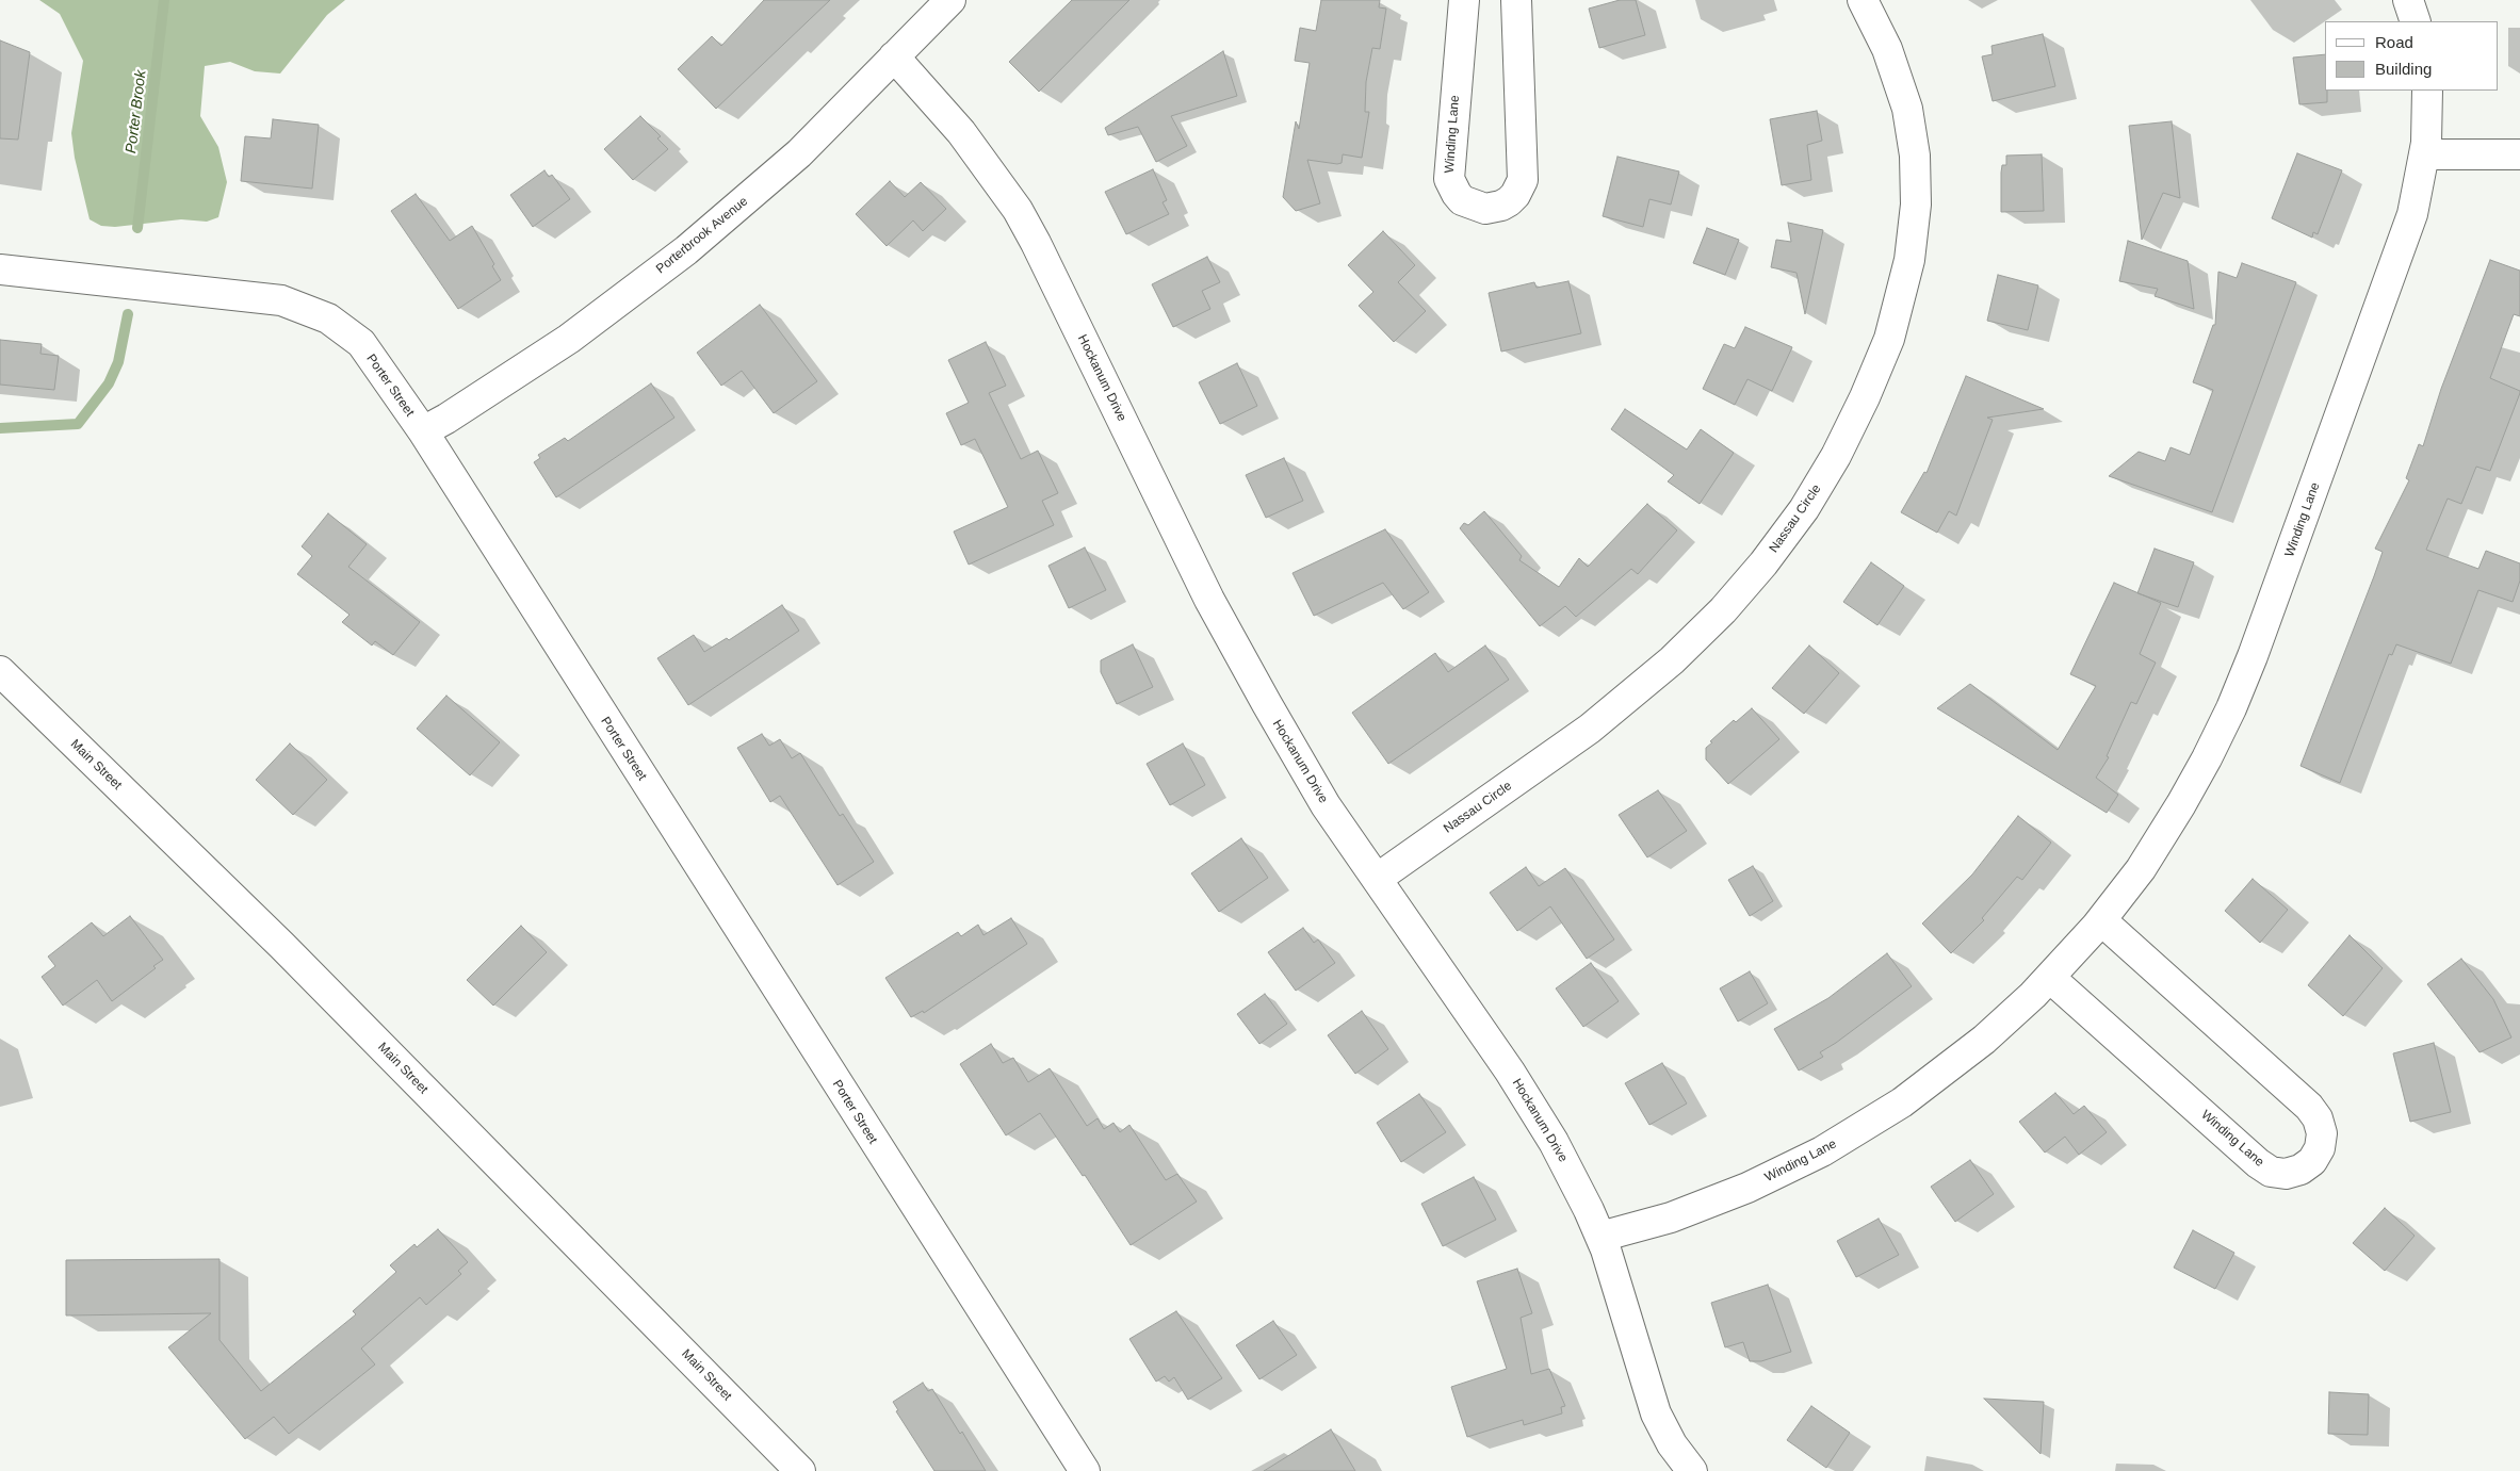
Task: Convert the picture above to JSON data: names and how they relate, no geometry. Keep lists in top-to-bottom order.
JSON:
{
  "streets": {
    "street": [
      "Winding Lane",
      "Porterbrook Avenue",
      "Hockanum Drive",
      "Porter Street",
      "Nassau Circle",
      "Main Street"
    ]
  },
  "crossings": [
    ["Winding Lane", "Hockanum Drive"],
    ["Porterbrook Avenue", "Hockanum Drive"],
    ["Porterbrook Avenue", "Porter Street"],
    ["Hockanum Drive", "Nassau Circle"]
  ],
  "water": ["Porter Brook"],
  "legend": ["Road", "Building"]
}
